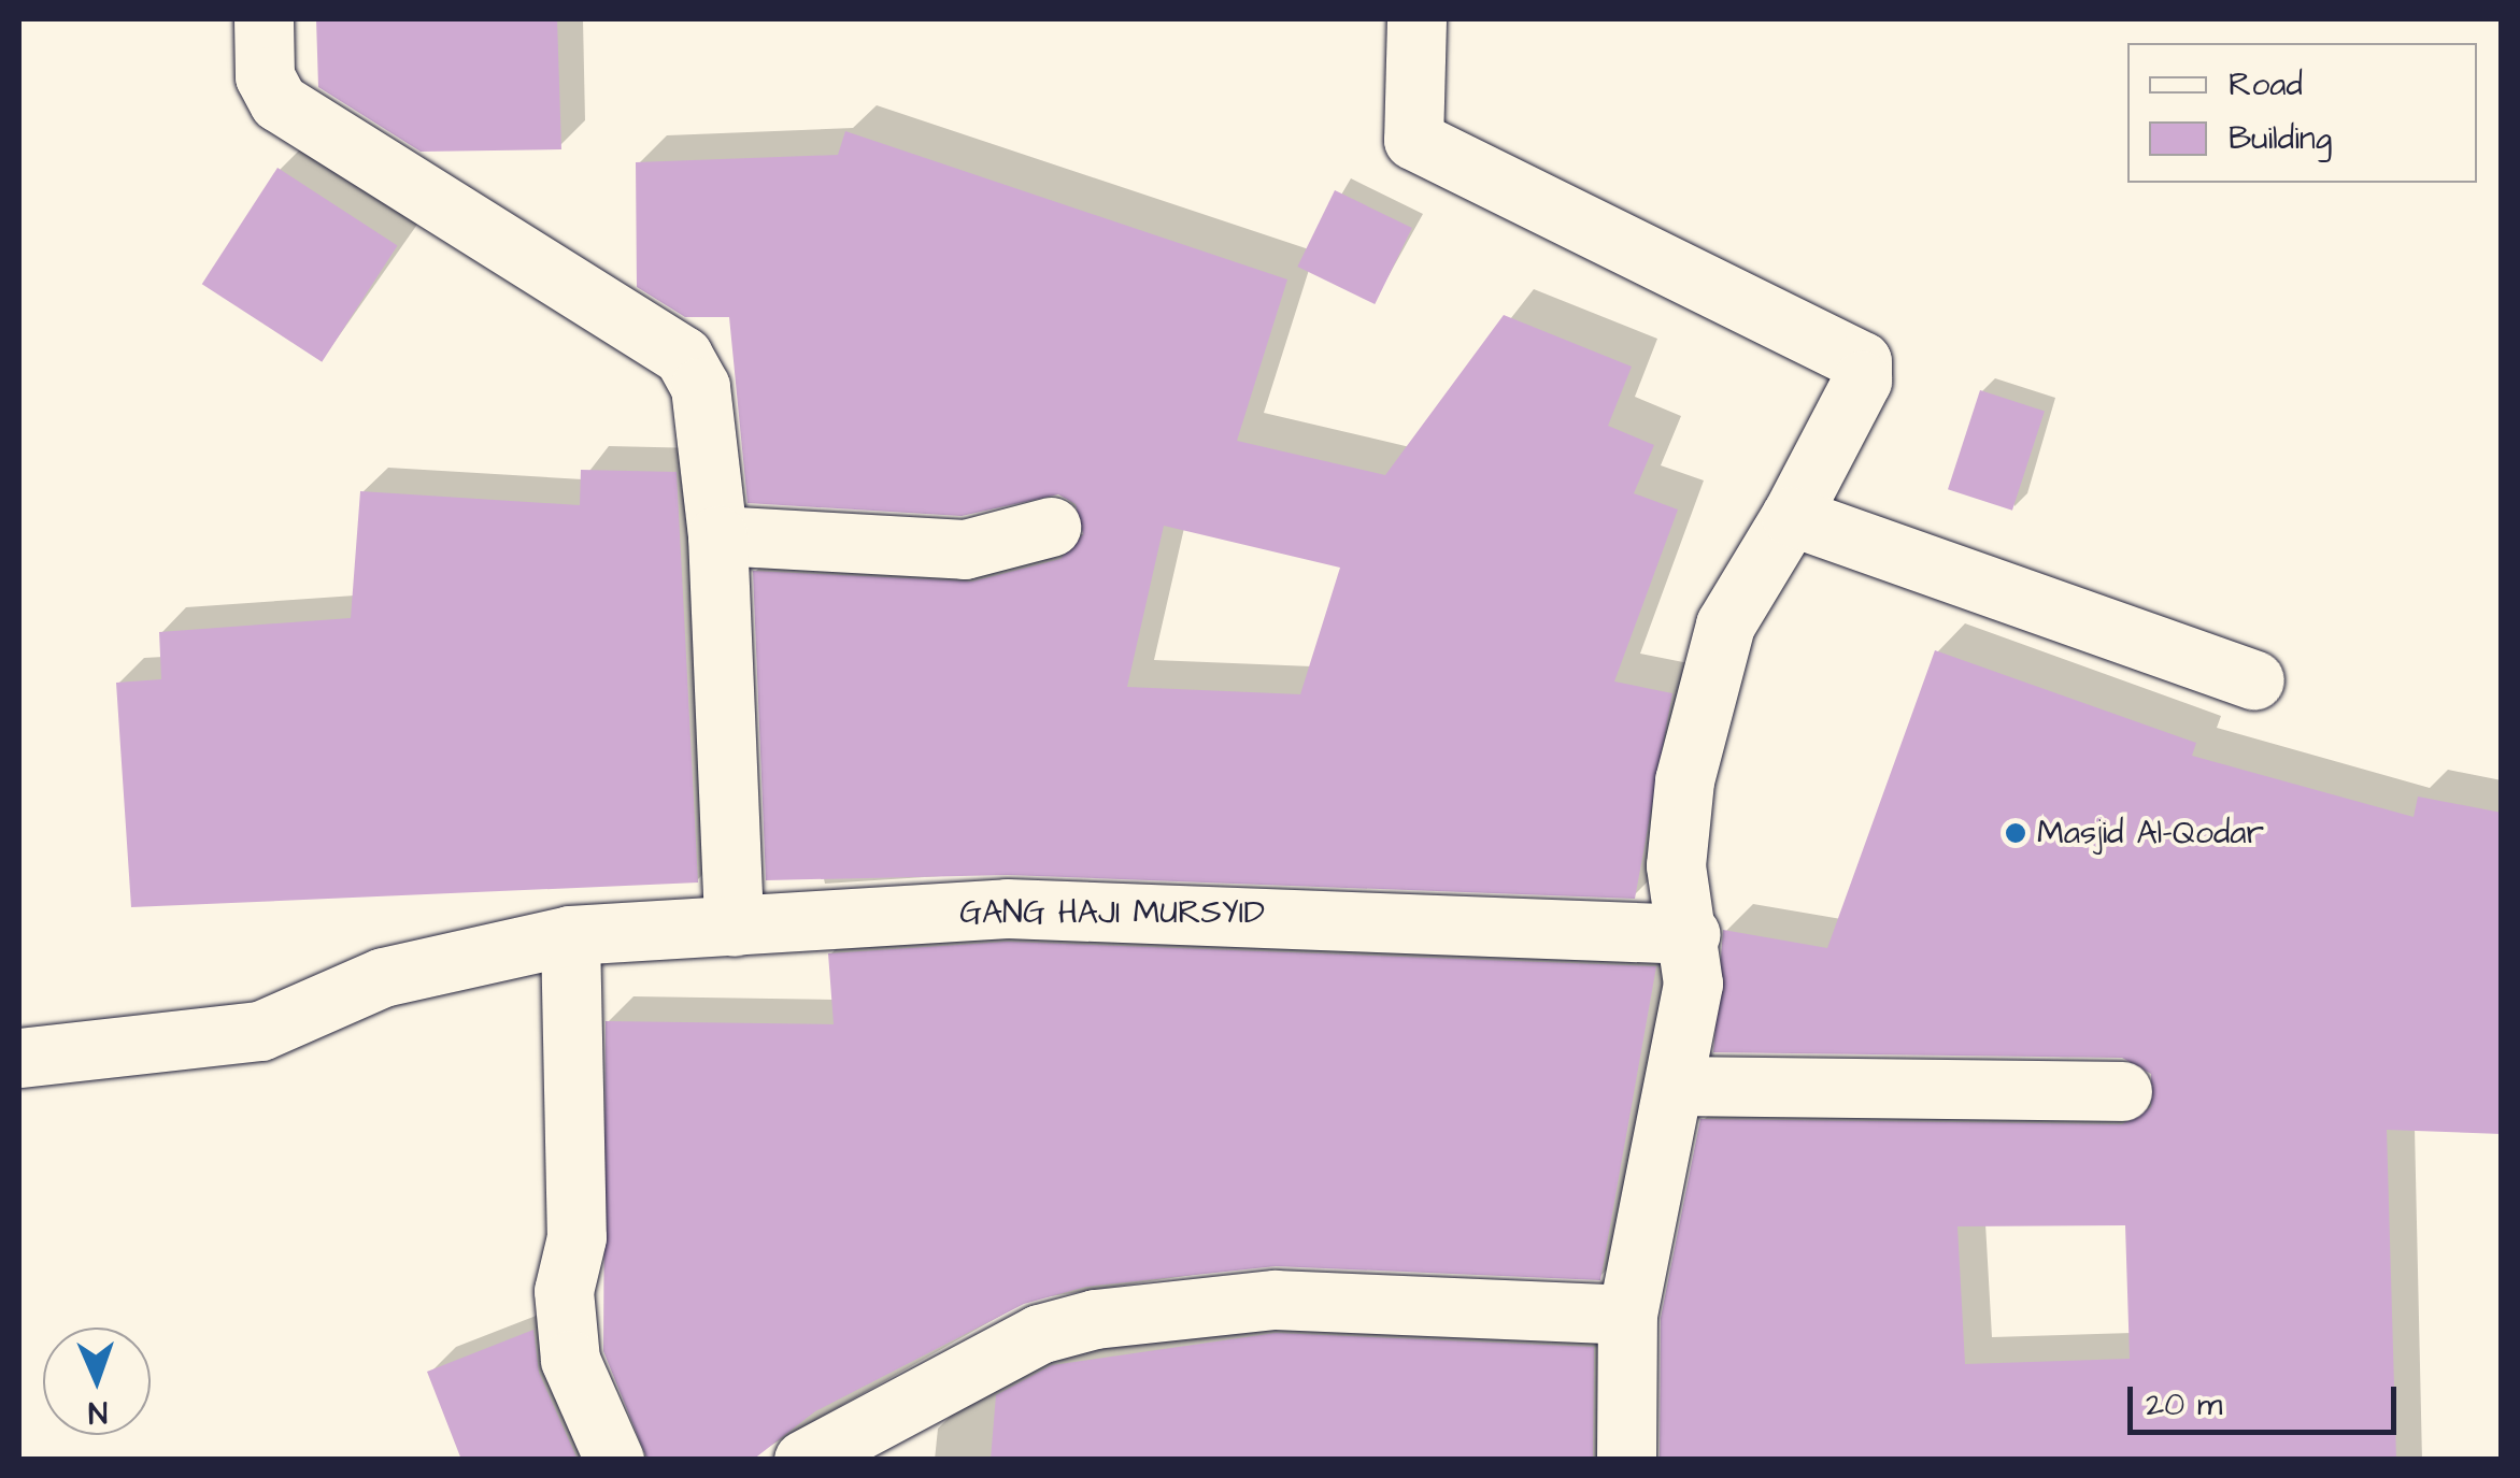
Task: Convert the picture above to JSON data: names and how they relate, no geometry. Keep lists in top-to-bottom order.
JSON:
{
  "streets": {
    "street": ["GANG HAJI MURSYID"]
  },
  "places": ["Masjid Al-Qodar"],
  "legend": ["Road", "Building"],
  "scale_bar": "20 m",
  "north": "bottom"
}
